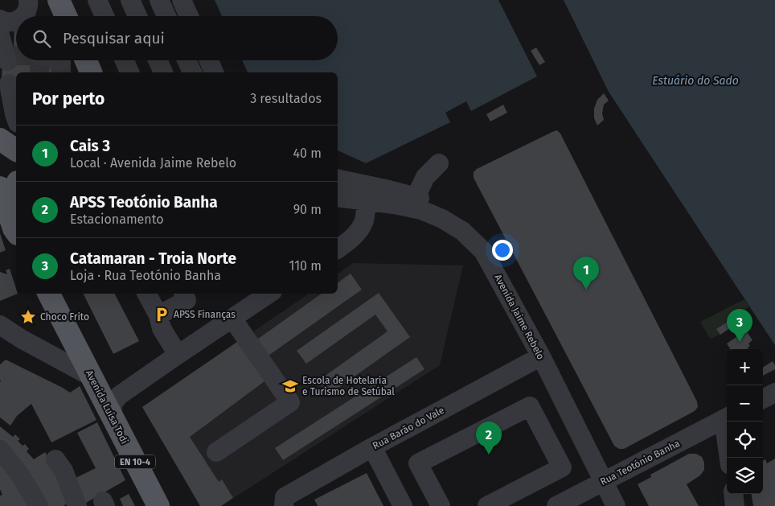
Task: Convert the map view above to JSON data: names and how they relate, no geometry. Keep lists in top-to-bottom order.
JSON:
{
  "streets": {
    "main road": ["Avenida Luísa Todi", "EN 10-4"],
    "street": ["Avenida Jaime Rebelo", "Rua Barão do Vale", "Rua Teotónio Banha"]
  },
  "crossings": [
    ["Avenida Jaime Rebelo", "Rua Barão do Vale"],
    ["Avenida Jaime Rebelo", "Rua Teotónio Banha"]
  ],
  "water": ["Estuário do Sado"],
  "places": {
    "parking": ["APSS Finanças"],
    "place": ["Choco Frito"],
    "school or university": ["Escola de Hotelaria e Turismo de Setúbal"]
  },
  "page": {
    "search": "Pesquisar aqui",
    "heading": ["Por perto", "3 resultados"],
    "list": [
      {
        "mark": "1",
        "name": "Cais 3",
        "note": "Local · Avenida Jaime Rebelo",
        "value": "40 m"
      },
      {
        "mark": "2",
        "name": "APSS Teotónio Banha",
        "note": "Estacionamento",
        "value": "90 m"
      },
      {
        "mark": "3",
        "name": "Catamaran - Troia Norte",
        "note": "Loja · Rua Teotónio Banha",
        "value": "110 m"
      }
    ],
    "pins": ["1", "3", "2"],
    "map_buttons": ["+", "−"]
  }
}
